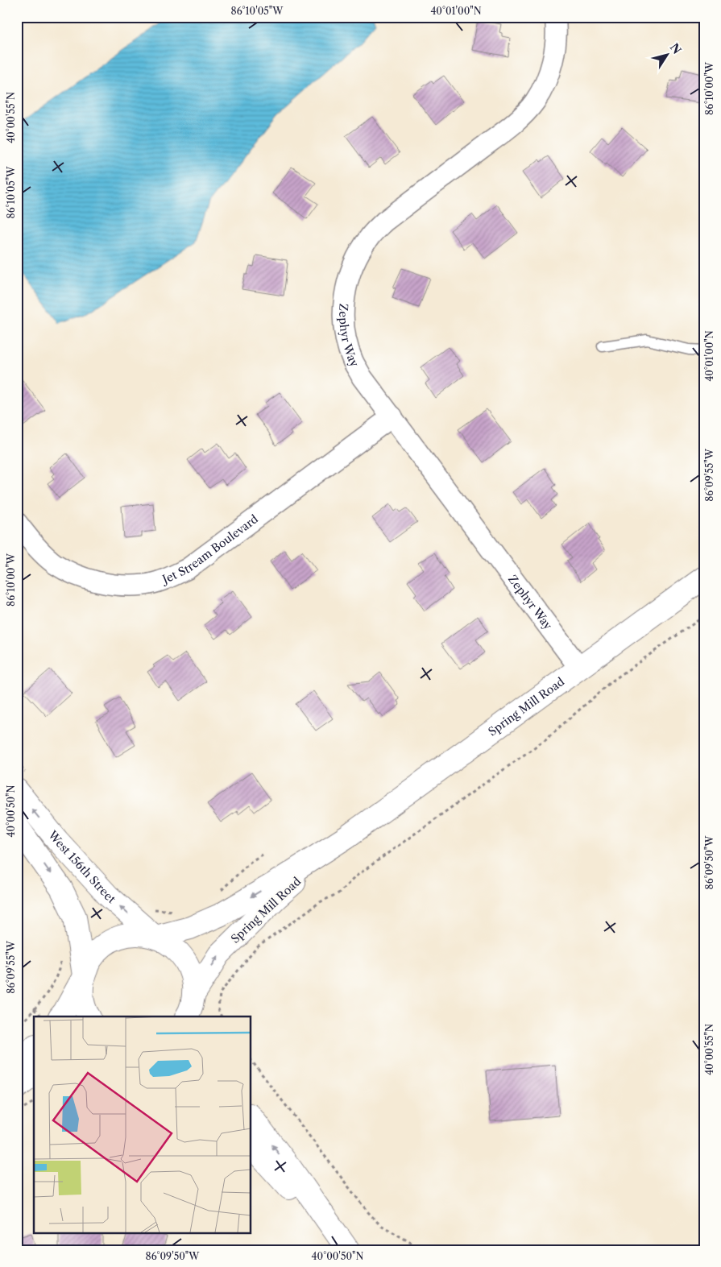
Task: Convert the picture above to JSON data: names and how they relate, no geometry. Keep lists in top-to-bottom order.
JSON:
{
  "streets": {
    "street": [
      "Zephyr Way",
      "Jet Stream Boulevard",
      "Spring Mill Road",
      "West 156th Street"
    ]
  },
  "crossings": [
    ["Zephyr Way", "Jet Stream Boulevard"],
    ["Zephyr Way", "Spring Mill Road"],
    ["Spring Mill Road", "West 156th Street"]
  ],
  "north": "top right",
  "coordinates": [
    "86°10'05\"W",
    "40°01'00\"N",
    "86°10'00\"W",
    "40°00'55\"N",
    "86°09'55\"W",
    "40°00'50\"N",
    "86°09'50\"W"
  ]
}
